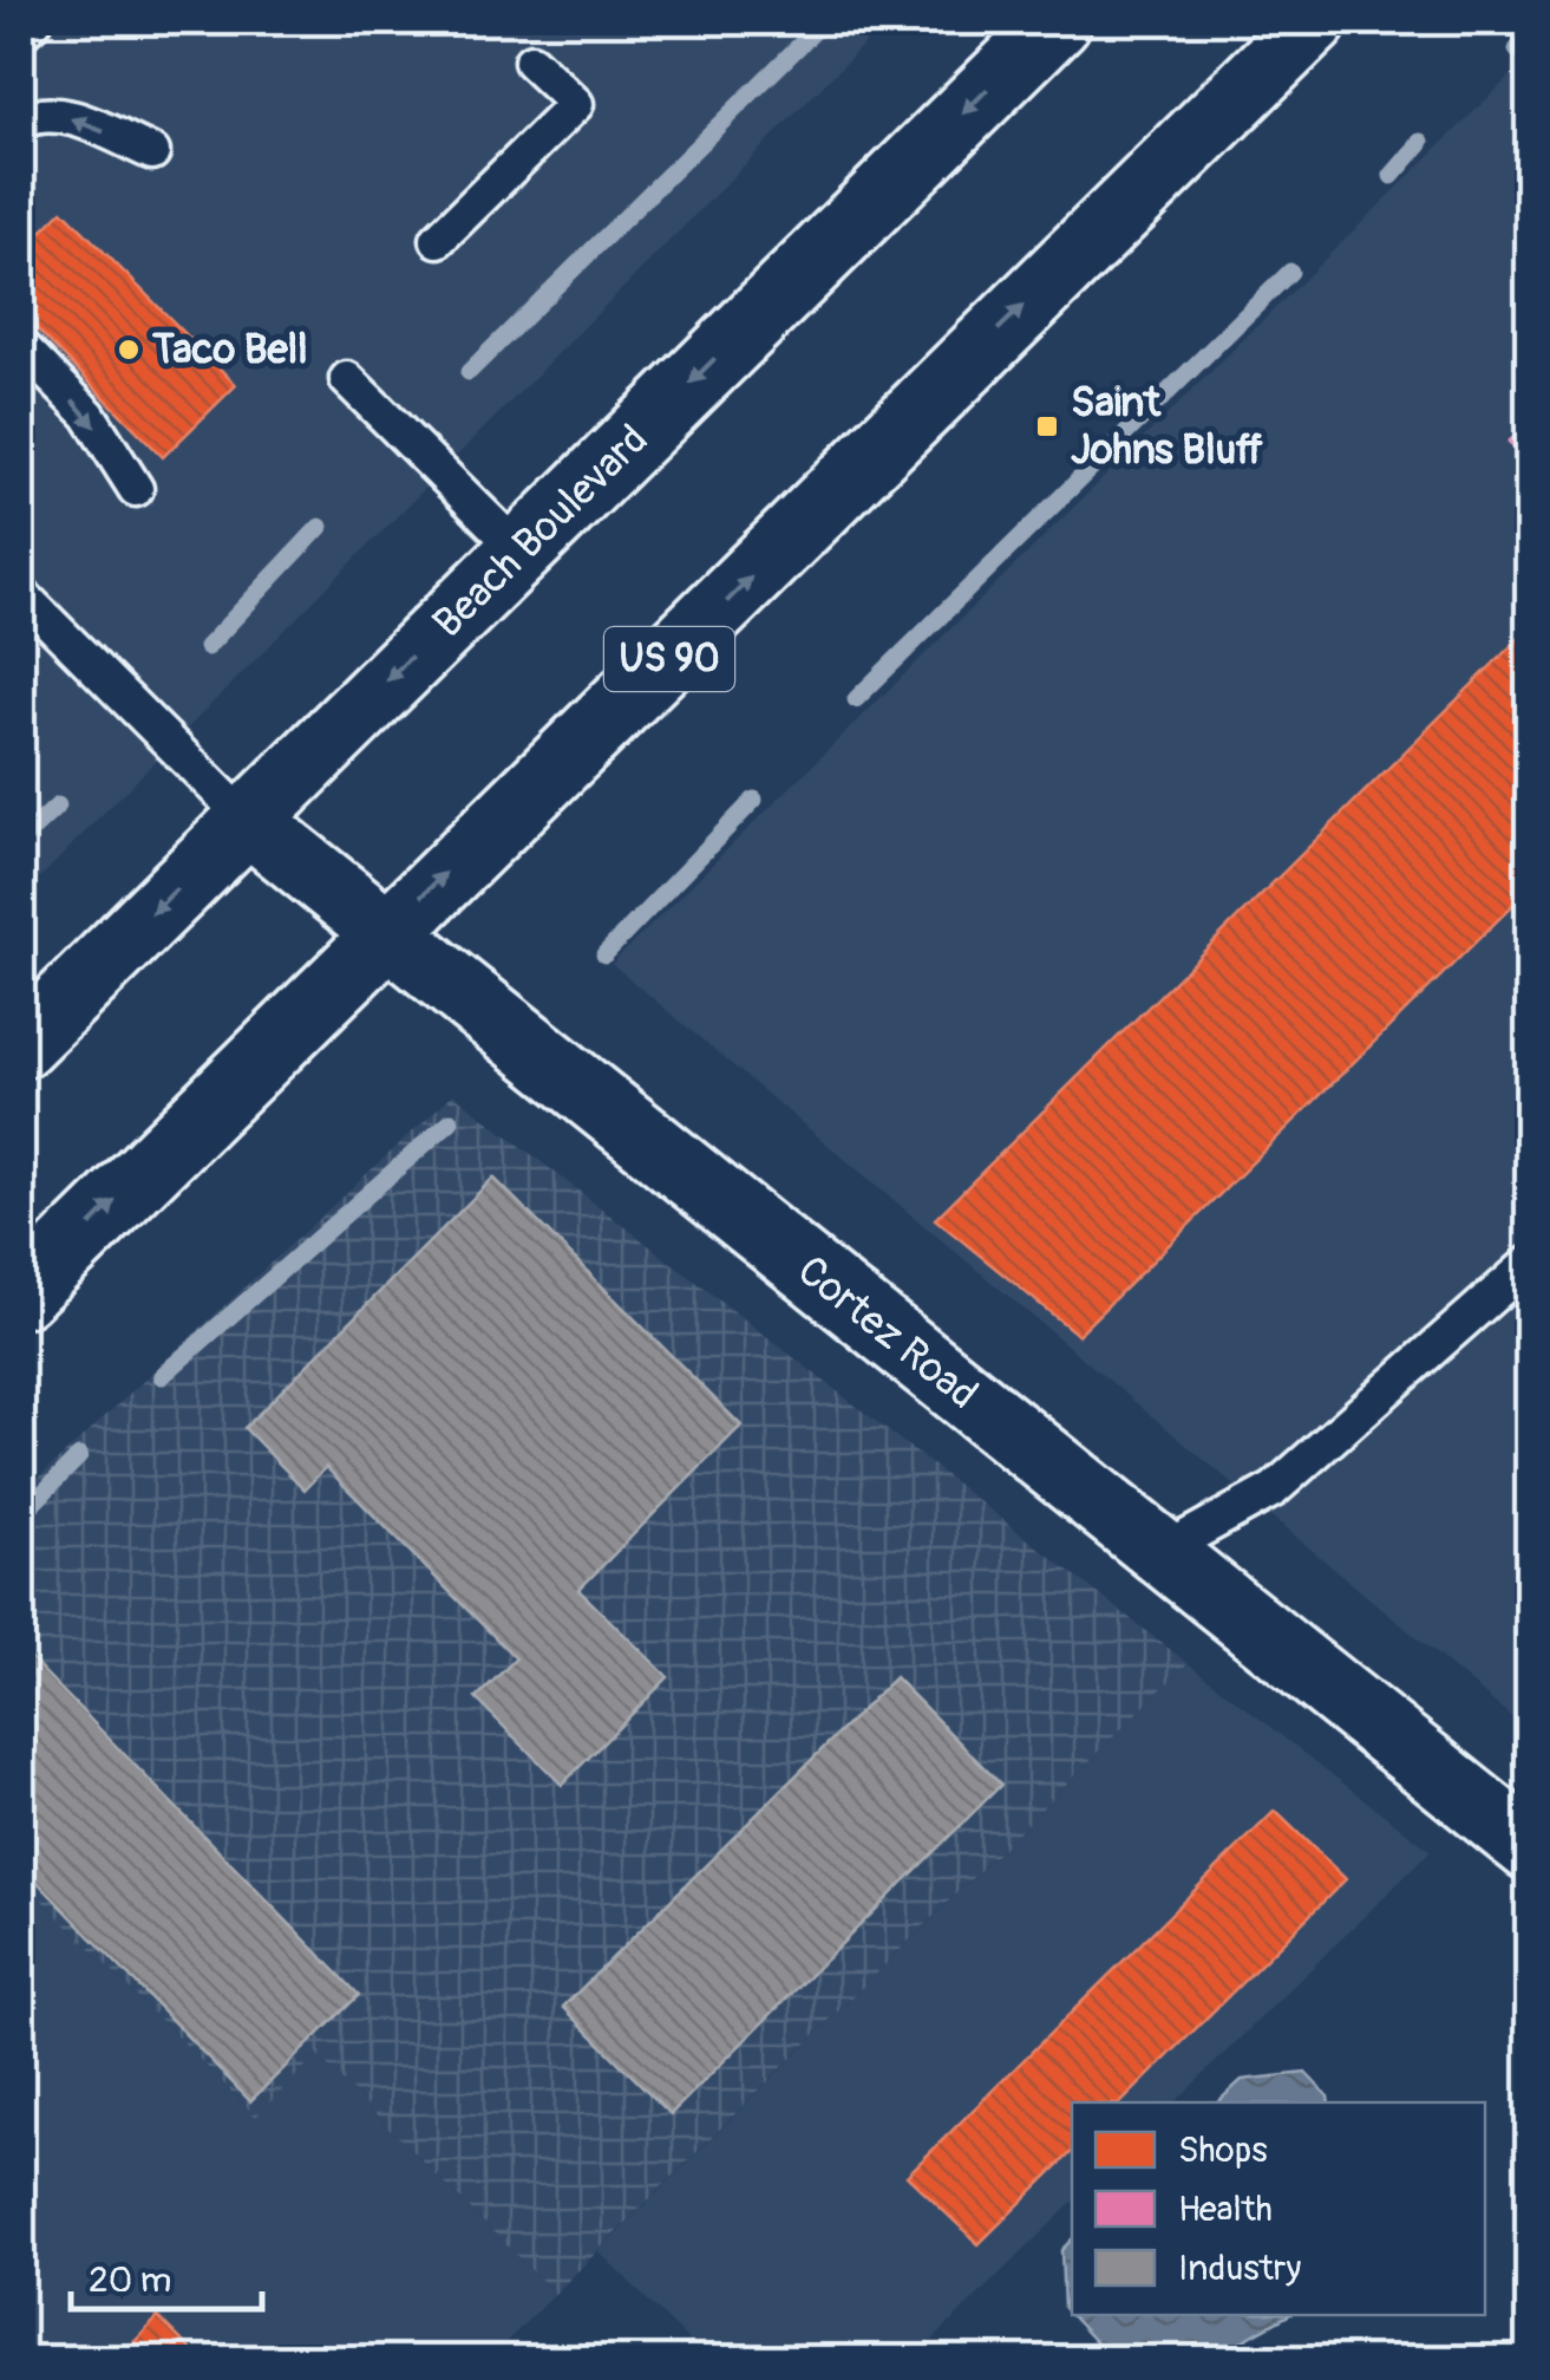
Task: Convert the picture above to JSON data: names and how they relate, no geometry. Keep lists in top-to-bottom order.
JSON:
{
  "streets": {
    "main road": ["Beach Boulevard", "US 90", "Cortez Road"]
  },
  "crossings": [
    ["Beach Boulevard", "Cortez Road"],
    ["US 90", "Cortez Road"]
  ],
  "places": {
    "other": ["Taco Bell"],
    "transit": ["Saint Johns Bluff"]
  },
  "legend": ["Shops", "Health", "Industry"],
  "scale_bar": "20 m"
}
